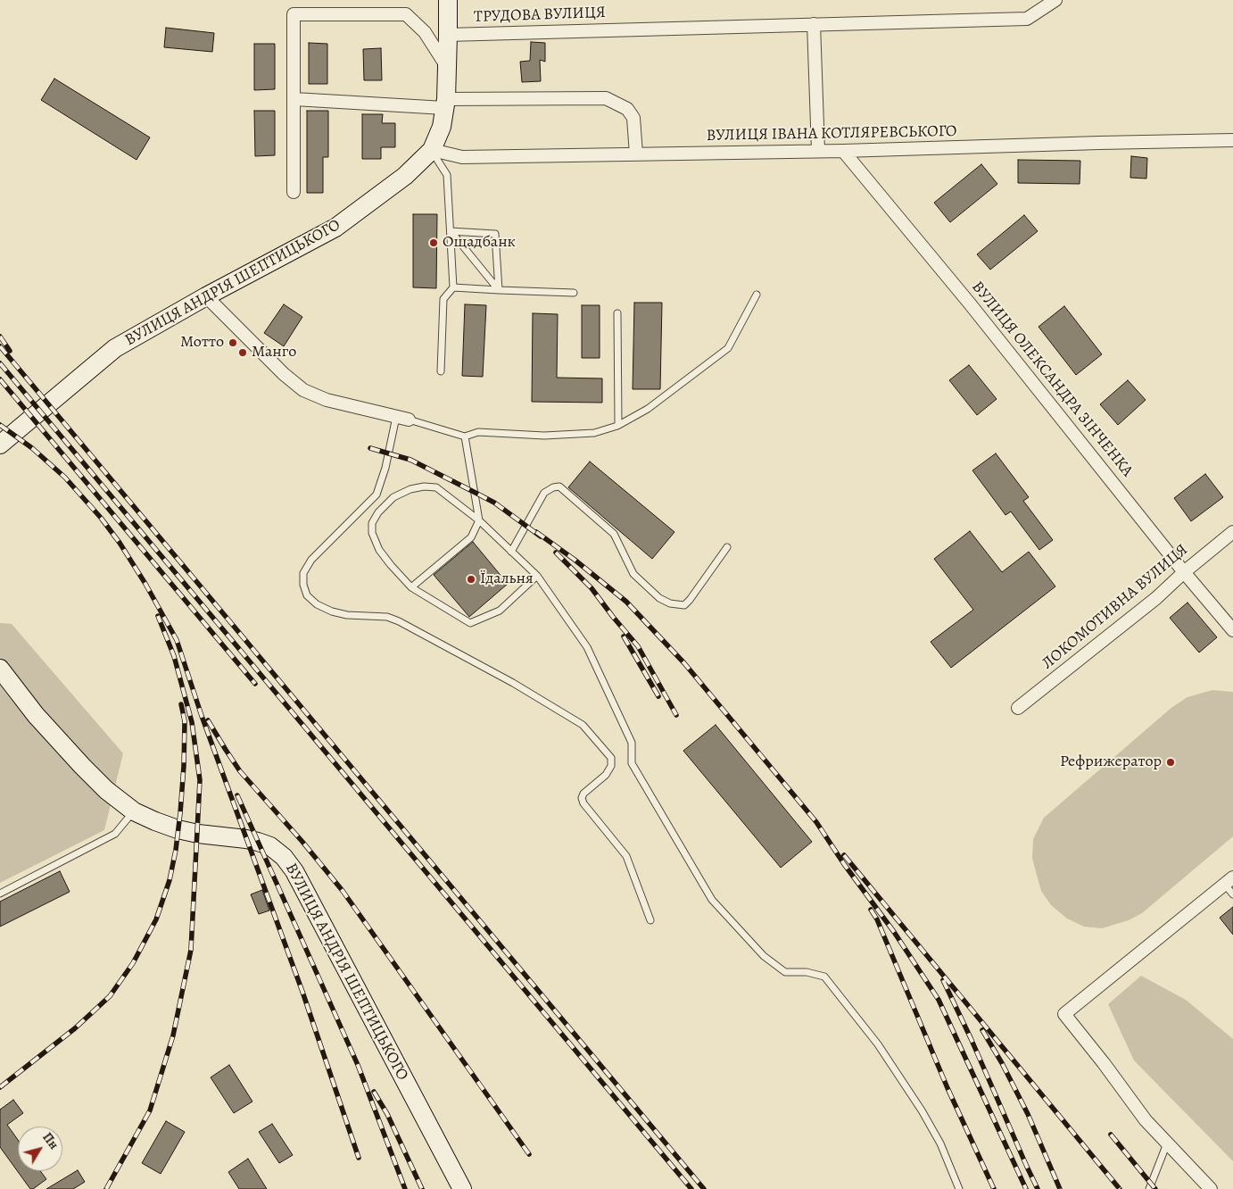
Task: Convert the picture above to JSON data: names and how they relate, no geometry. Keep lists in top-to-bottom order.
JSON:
{
  "streets": {
    "main road": ["ВУЛИЦЯ АНДРІЯ ШЕПТИЦЬКОГО"],
    "street": [
      "ТРУДОВА ВУЛИЦЯ",
      "ВУЛИЦЯ ІВАНА КОТЛЯРЕВСЬКОГО",
      "ВУЛИЦЯ ОЛЕКСАНДРА ЗІНЧЕНКА",
      "ЛОКОМОТИВНА ВУЛИЦЯ"
    ]
  },
  "crossings": [
    ["ТРУДОВА ВУЛИЦЯ", "ВУЛИЦЯ АНДРІЯ ШЕПТИЦЬКОГО"],
    ["ВУЛИЦЯ ІВАНА КОТЛЯРЕВСЬКОГО", "ВУЛИЦЯ АНДРІЯ ШЕПТИЦЬКОГО"],
    ["ВУЛИЦЯ ІВАНА КОТЛЯРЕВСЬКОГО", "ВУЛИЦЯ ОЛЕКСАНДРА ЗІНЧЕНКА"],
    ["ВУЛИЦЯ ОЛЕКСАНДРА ЗІНЧЕНКА", "ЛОКОМОТИВНА ВУЛИЦЯ"]
  ],
  "places": [
    "Ощадбанк",
    "Мотто",
    "Манго",
    "Їдальня",
    "Рефрижератор"
  ],
  "north": "top right"
}
